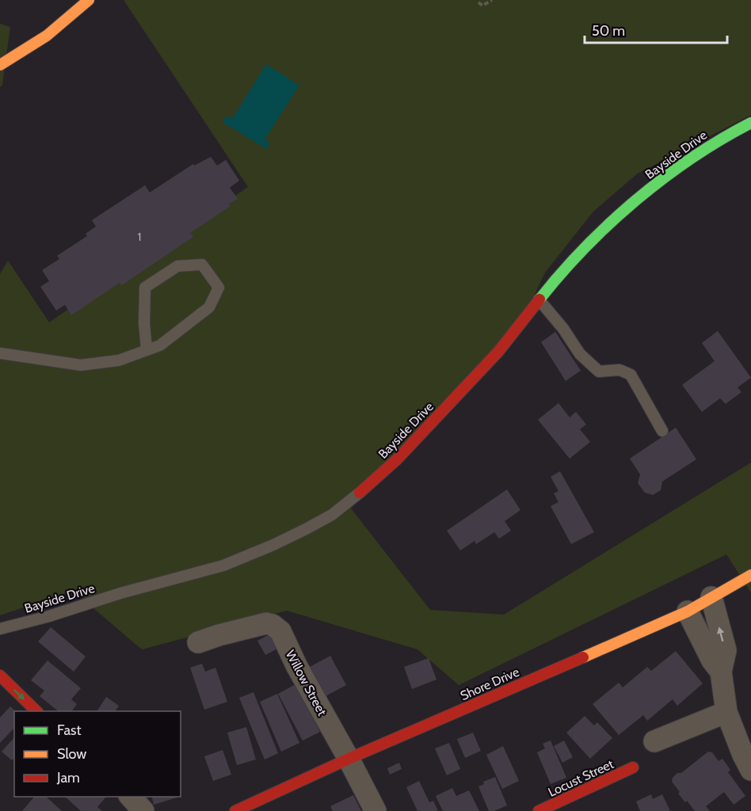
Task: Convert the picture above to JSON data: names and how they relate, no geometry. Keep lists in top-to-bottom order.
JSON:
{
  "streets": {
    "street": [
      "Bayside Drive",
      "Willow Street",
      "Shore Drive",
      "Locust Street"
    ]
  },
  "crossings": [
    ["Willow Street", "Shore Drive"]
  ],
  "house_numbers": ["1"],
  "legend": ["Fast", "Slow", "Jam"],
  "scale_bar": "50 m"
}
